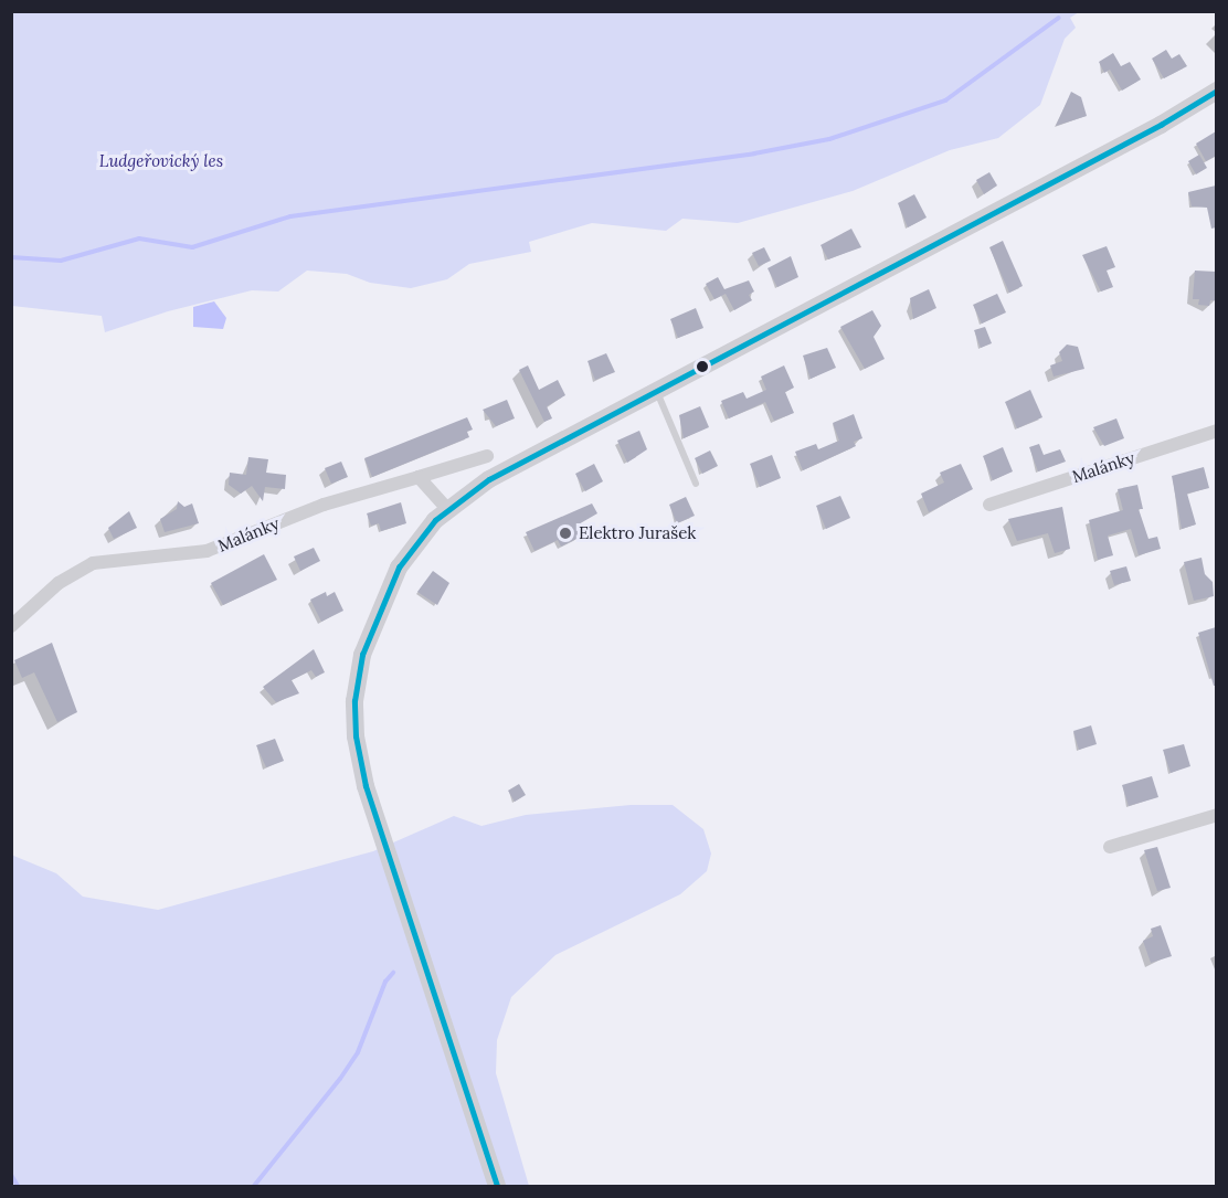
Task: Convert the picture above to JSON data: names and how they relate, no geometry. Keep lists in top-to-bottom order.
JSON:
{
  "streets": {
    "street": ["Malánky"]
  },
  "parks": ["Ludgeřovický les"],
  "places": ["Elektro Jurašek"]
}
